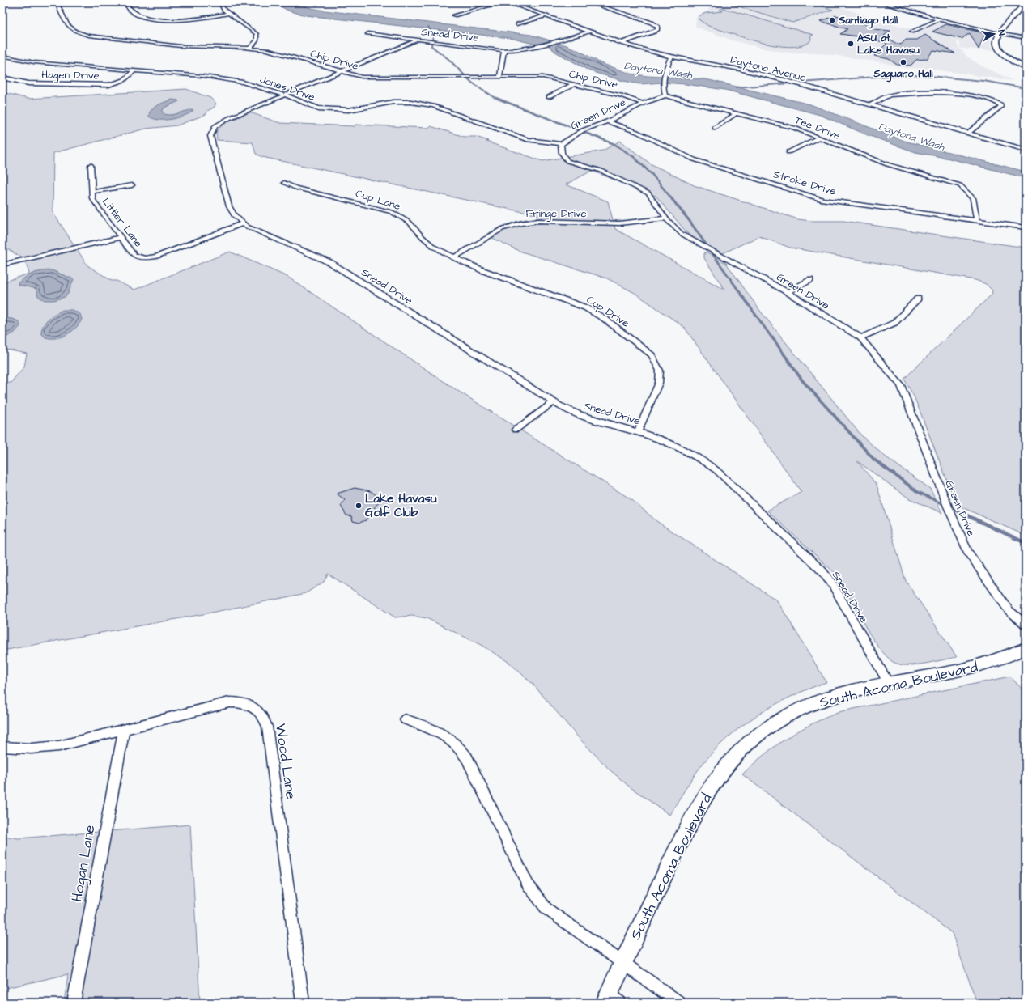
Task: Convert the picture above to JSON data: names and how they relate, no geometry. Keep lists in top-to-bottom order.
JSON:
{
  "streets": {
    "main road": ["South Acoma Boulevard"],
    "street": [
      "Snead Drive",
      "Chip Drive",
      "Daytona Avenue",
      "Hagen Drive",
      "Jones Drive",
      "Green Drive",
      "Tee Drive",
      "Stroke Drive",
      "Cup Lane",
      "Fringe Drive",
      "Littler Lane",
      "Cup Drive",
      "Wood Lane",
      "Hogan Lane"
    ]
  },
  "crossings": [
    ["Snead Drive", "Chip Drive"],
    ["Snead Drive", "Daytona Avenue"],
    ["Snead Drive", "Jones Drive"],
    ["Snead Drive", "Littler Lane"],
    ["Snead Drive", "Cup Drive"],
    ["Snead Drive", "South Acoma Boulevard"],
    ["Chip Drive", "Green Drive"],
    ["Hagen Drive", "Jones Drive"],
    ["Jones Drive", "Green Drive"],
    ["Green Drive", "Tee Drive"],
    ["Green Drive", "Stroke Drive"],
    ["Green Drive", "Fringe Drive"],
    ["Tee Drive", "Stroke Drive"],
    ["Cup Lane", "Fringe Drive"],
    ["Cup Lane", "Cup Drive"],
    ["Fringe Drive", "Cup Drive"],
    ["Wood Lane", "Hogan Lane"]
  ],
  "water": ["Daytona Wash"],
  "places": [
    "Santiago Hall",
    "ASU at Lake Havasu",
    "Saguaro Hall",
    "Lake Havasu Golf Club"
  ],
  "north": "right"
}
